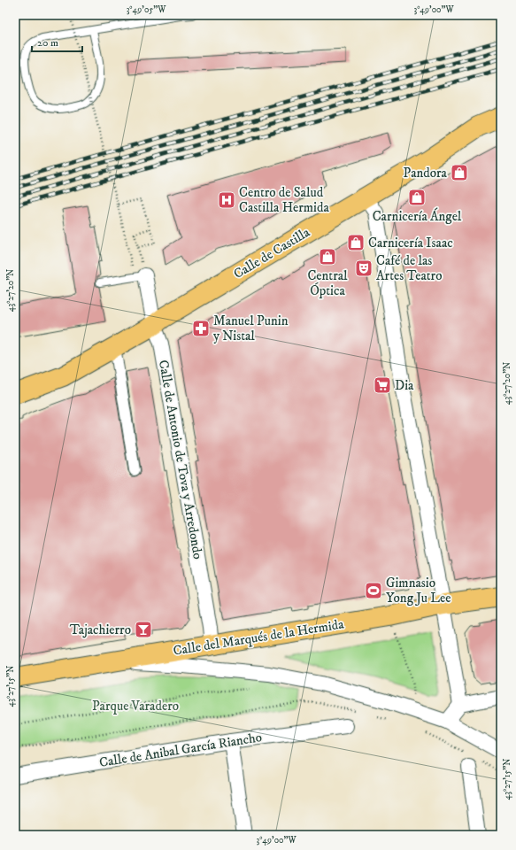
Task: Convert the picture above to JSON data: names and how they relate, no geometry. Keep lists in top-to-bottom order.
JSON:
{
  "streets": {
    "main road": ["Calle de Castilla", "Calle del Marqués de la Hermida"],
    "street": ["Calle de Antonio de Tova y Arredondo", "Calle de Anibal García Riancho"]
  },
  "crossings": [
    ["Calle de Castilla", "Calle de Antonio de Tova y Arredondo"],
    ["Calle de Antonio de Tova y Arredondo", "Calle del Marqués de la Hermida"]
  ],
  "parks": ["Parque Varadero"],
  "places": {
    "shop": [
      "Pandora",
      "Carnicería Ángel",
      "Carnicería Isaac",
      "Central Óptica"
    ],
    "hospital": ["Centro de Salud Castilla Hermida"],
    "theatre": ["Café de las Artes Teatro"],
    "pharmacy": ["Manuel Punin y Nistal"],
    "supermarket": ["Dia"],
    "sports": ["Gimnasio Yong Ju Lee"],
    "bar": ["Tajachierro"]
  },
  "scale_bar": "20 m",
  "coordinates": [
    "3°49'05\"W",
    "3°49'00\"W",
    "43°27'20\"N",
    "43°27'15\"N"
  ]
}
